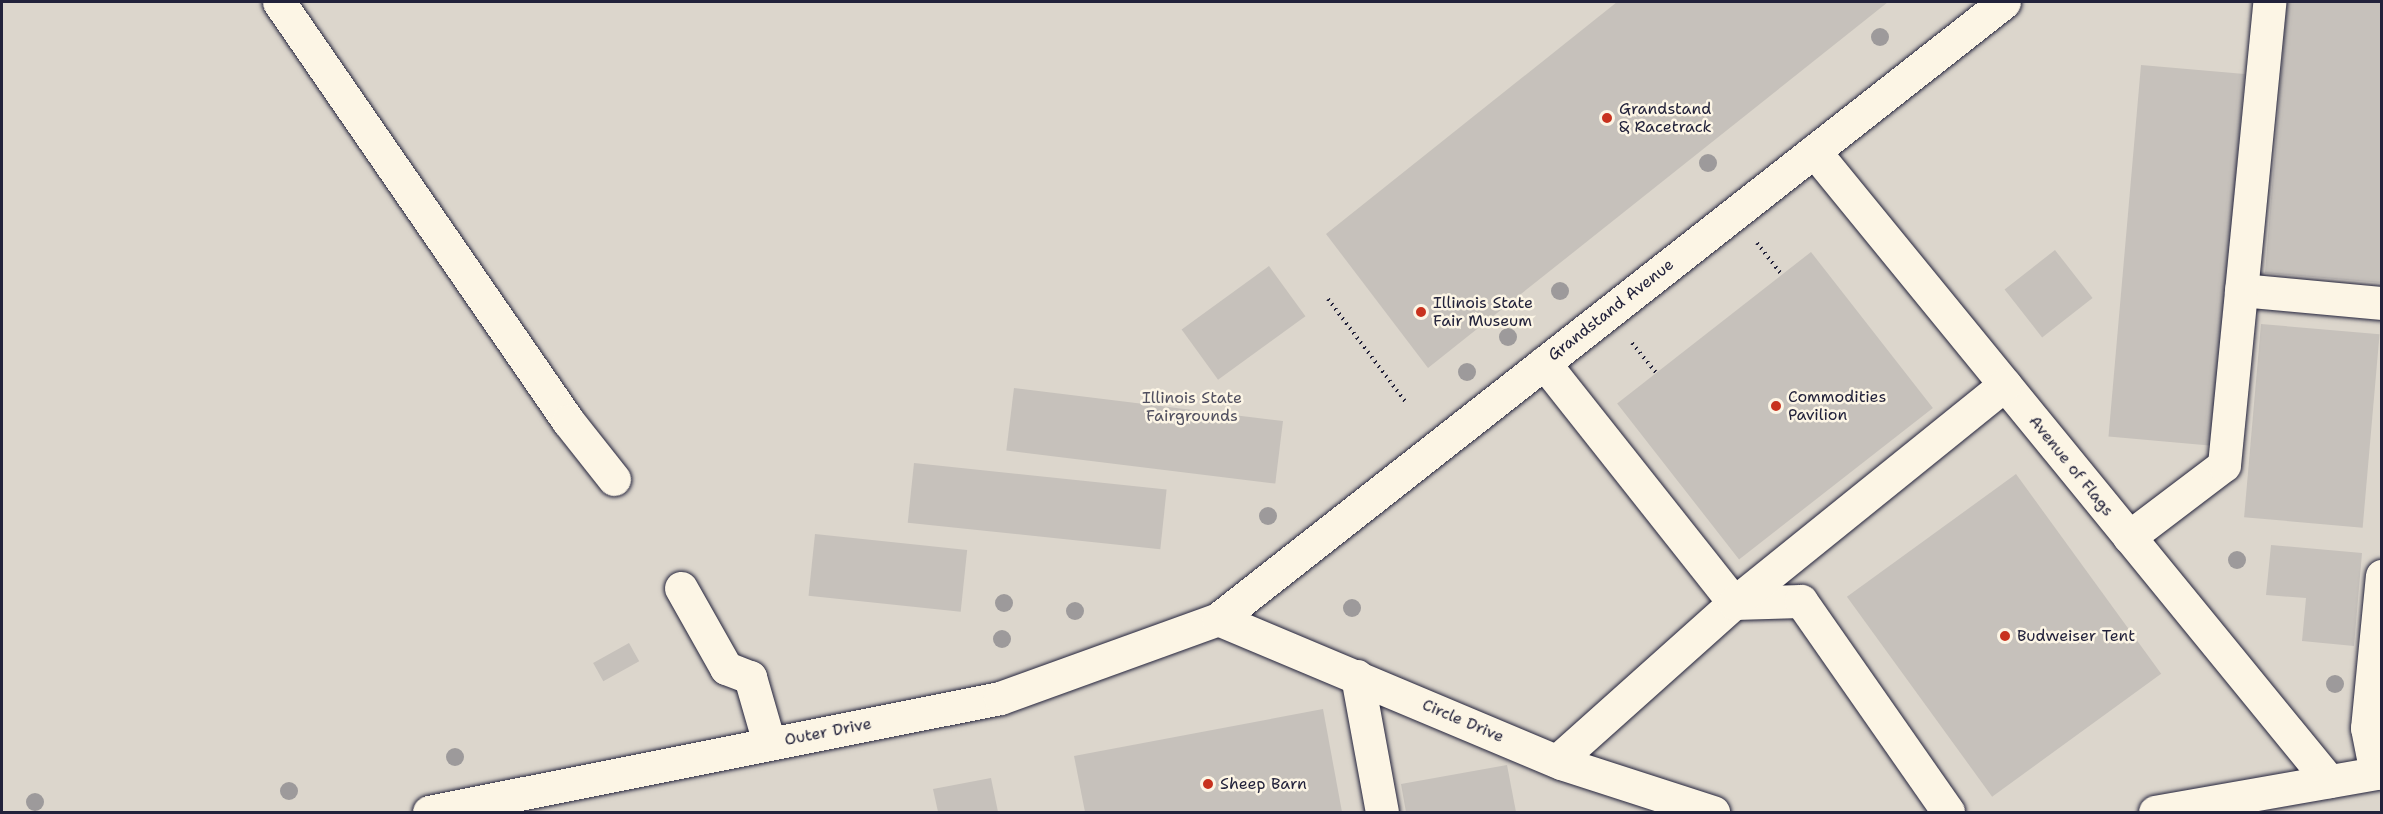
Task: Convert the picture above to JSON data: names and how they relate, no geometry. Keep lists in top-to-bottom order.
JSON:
{
  "streets": {
    "street": [
      "Grandstand Avenue",
      "Avenue of Flags",
      "Circle Drive",
      "Outer Drive"
    ]
  },
  "crossings": [
    ["Grandstand Avenue", "Avenue of Flags"],
    ["Grandstand Avenue", "Circle Drive"],
    ["Grandstand Avenue", "Outer Drive"],
    ["Circle Drive", "Outer Drive"]
  ],
  "parks": ["Illinois State Fairgrounds"],
  "places": [
    "Grandstand & Racetrack",
    "Illinois State Fair Museum",
    "Commodities Pavilion",
    "Budweiser Tent",
    "Sheep Barn"
  ]
}
